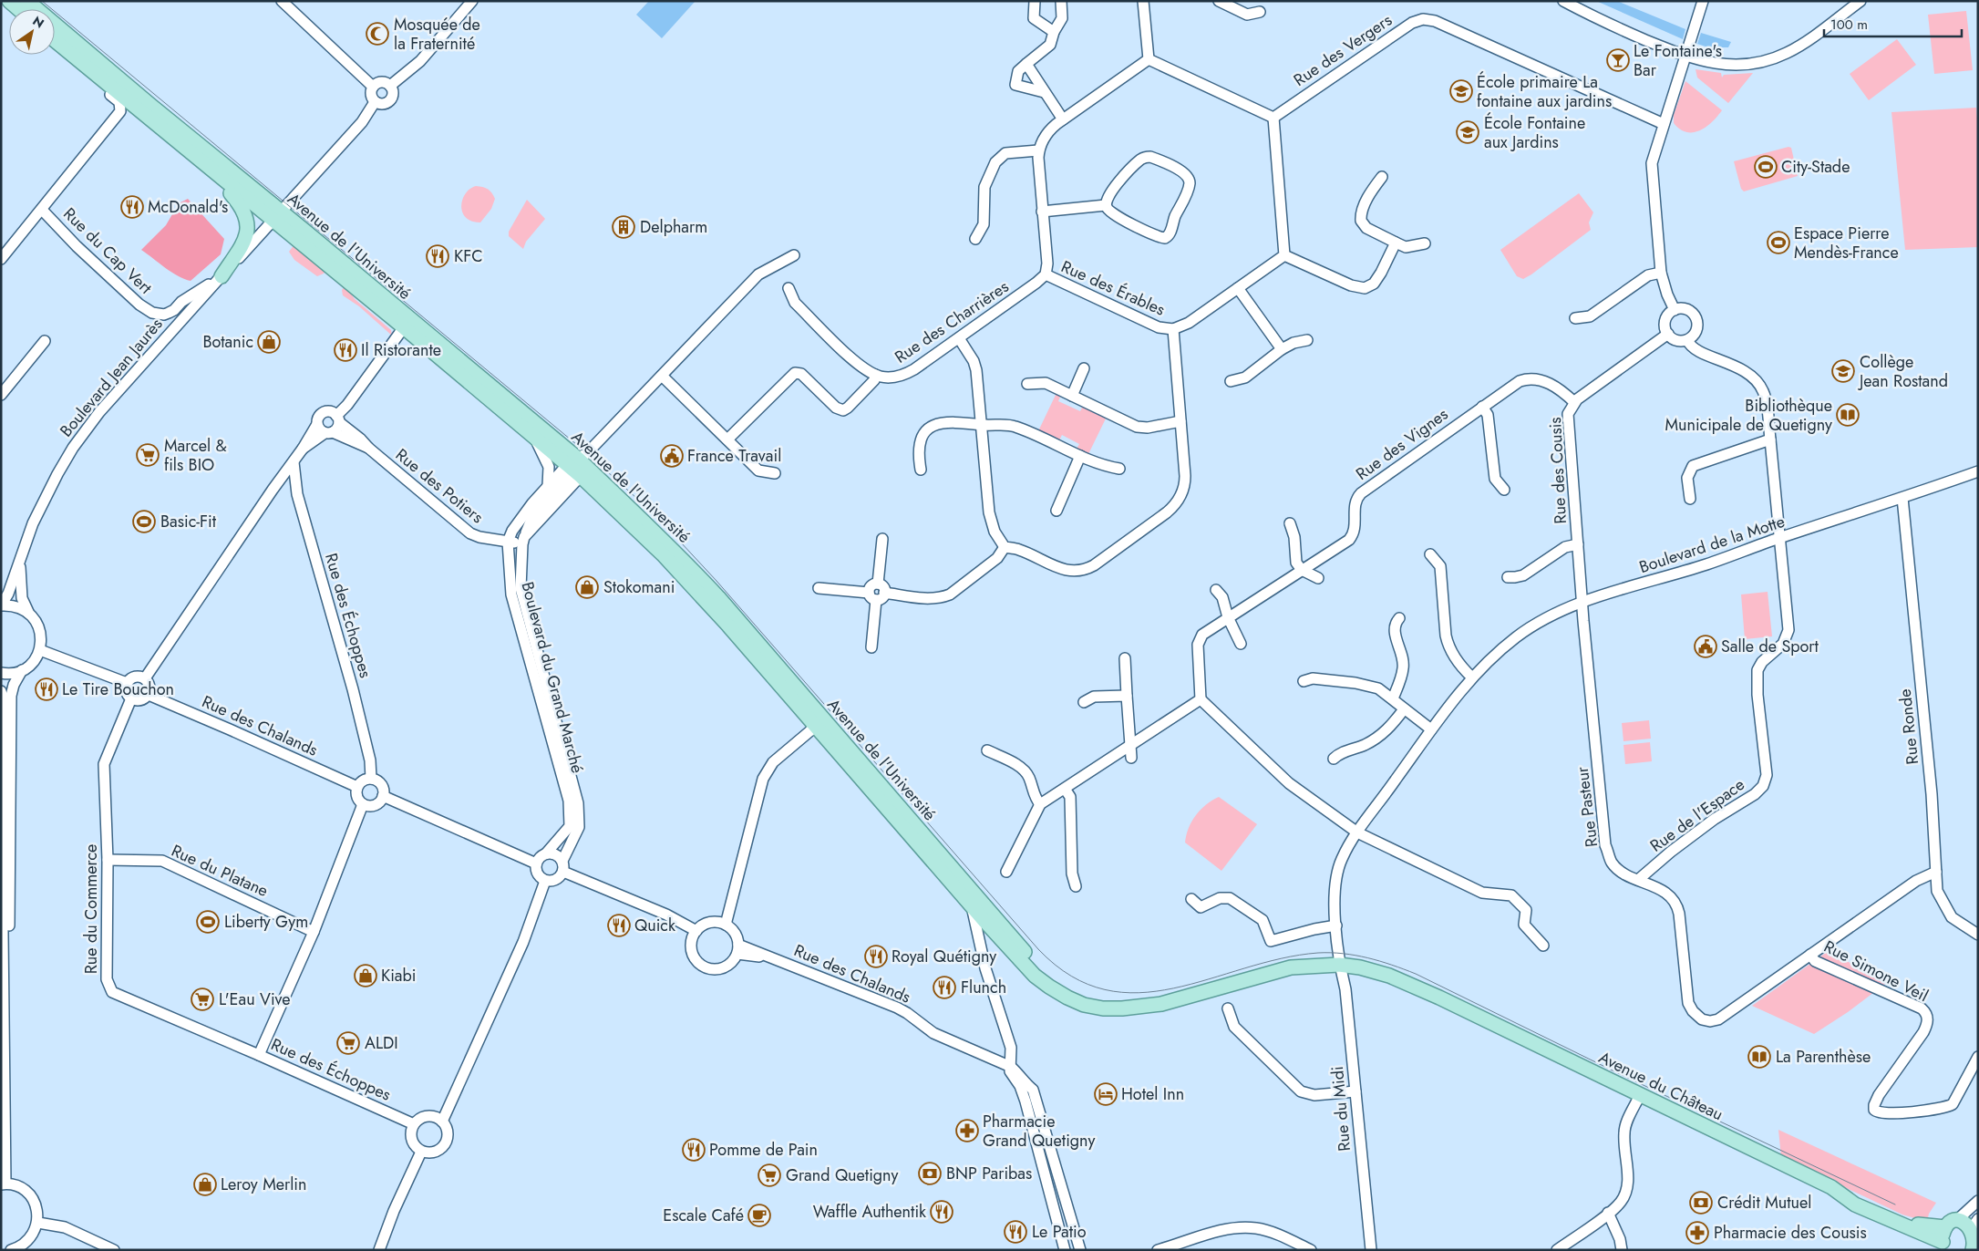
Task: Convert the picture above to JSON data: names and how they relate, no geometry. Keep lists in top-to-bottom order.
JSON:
{
  "streets": {
    "main road": ["Avenue de l'Université", "Avenue du Château"],
    "street": [
      "Rue des Vergers",
      "Rue du Cap Vert",
      "Rue des Érables",
      "Rue des Charrières",
      "Boulevard Jean Jaurès",
      "Rue des Vignes",
      "Rue des Cousis",
      "Rue des Potiers",
      "Boulevard de la Motte",
      "Rue des Échoppes",
      "Boulevard du Grand Marché",
      "Rue des Chalands",
      "Rue Ronde",
      "Rue Pasteur",
      "Rue de l'Espace",
      "Rue du Platane",
      "Rue du Commerce",
      "Rue Simone Veil",
      "Rue du Midi"
    ]
  },
  "crossings": [
    ["Avenue de l'Université", "Rue du Cap Vert"],
    ["Avenue de l'Université", "Boulevard Jean Jaurès"],
    ["Avenue de l'Université", "Boulevard du Grand Marché"],
    ["Avenue de l'Université", "Avenue du Château"],
    ["Rue du Cap Vert", "Boulevard Jean Jaurès"],
    ["Rue des Érables", "Rue des Charrières"],
    ["Rue des Vignes", "Rue des Cousis"],
    ["Rue des Cousis", "Boulevard de la Motte"],
    ["Rue des Cousis", "Rue Pasteur"],
    ["Rue des Potiers", "Boulevard du Grand Marché"],
    ["Boulevard de la Motte", "Rue Ronde"],
    ["Boulevard de la Motte", "Rue Pasteur"],
    ["Boulevard de la Motte", "Rue de l'Espace"],
    ["Boulevard de la Motte", "Avenue du Château"],
    ["Boulevard de la Motte", "Rue du Midi"],
    ["Rue des Échoppes", "Rue des Chalands"],
    ["Rue des Échoppes", "Rue du Platane"],
    ["Rue des Échoppes", "Rue du Commerce"],
    ["Rue des Chalands", "Rue du Commerce"],
    ["Rue Pasteur", "Rue de l'Espace"],
    ["Rue Pasteur", "Rue Simone Veil"],
    ["Rue du Platane", "Rue du Commerce"],
    ["Avenue du Château", "Rue du Midi"]
  ],
  "places": {
    "mosque": ["Mosquée de la Fraternité"],
    "bar": ["Le Fontaine's Bar"],
    "school or university": ["École primaire La fontaine aux jardins", "École Fontaine aux Jardins", "Collège Jean Rostand"],
    "sports": [
      "City-Stade",
      "Espace Pierre Mendès-France",
      "Basic-Fit",
      "Liberty Gym"
    ],
    "restaurant": [
      "McDonald's",
      "KFC",
      "Il Ristorante",
      "Le Tire Bouchon",
      "Quick",
      "Royal Quétigny",
      "Flunch",
      "Pomme de Pain",
      "Waffle Authentik",
      "Le Patio"
    ],
    "building": ["Delpharm"],
    "shop": [
      "Botanic",
      "Stokomani",
      "Kiabi",
      "Leroy Merlin"
    ],
    "library": ["Bibliothèque Municipale de Quetigny", "La Parenthèse"],
    "supermarket": [
      "Marcel & fils BIO",
      "L'Eau Vive",
      "ALDI",
      "Grand Quetigny"
    ],
    "public building": ["France Travail", "Salle de Sport"],
    "hotel": ["Hotel Inn"],
    "pharmacy": ["Pharmacie Grand Quetigny", "Pharmacie des Cousis"],
    "bank": ["BNP Paribas", "Crédit Mutuel"],
    "cafe": ["Escale Café"]
  },
  "scale_bar": "100 m",
  "north": "top right"
}
